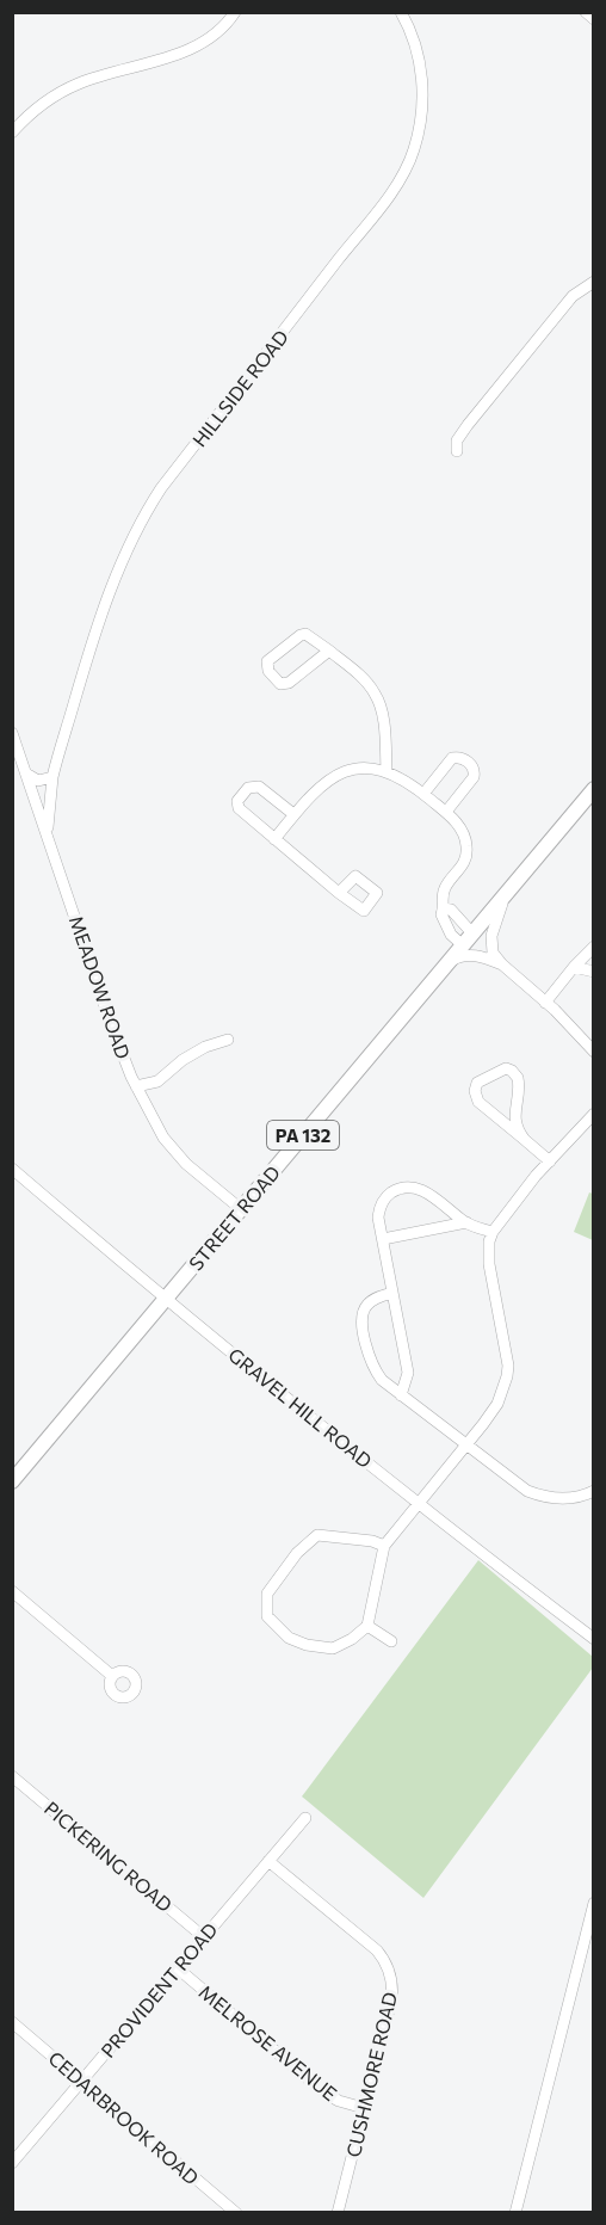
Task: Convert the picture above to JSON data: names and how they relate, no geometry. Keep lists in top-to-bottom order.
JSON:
{
  "streets": {
    "main road": ["PA 132", "STREET ROAD"],
    "street": [
      "HILLSIDE ROAD",
      "MEADOW ROAD",
      "GRAVEL HILL ROAD",
      "PICKERING ROAD",
      "PROVIDENT ROAD",
      "MELROSE AVENUE",
      "CUSHMORE ROAD",
      "CEDARBROOK ROAD"
    ]
  },
  "crossings": [
    ["HILLSIDE ROAD", "MEADOW ROAD"],
    ["MEADOW ROAD", "STREET ROAD"],
    ["STREET ROAD", "GRAVEL HILL ROAD"],
    ["PICKERING ROAD", "PROVIDENT ROAD"],
    ["PROVIDENT ROAD", "MELROSE AVENUE"],
    ["PROVIDENT ROAD", "CUSHMORE ROAD"],
    ["PROVIDENT ROAD", "CEDARBROOK ROAD"],
    ["MELROSE AVENUE", "CUSHMORE ROAD"]
  ]
}
